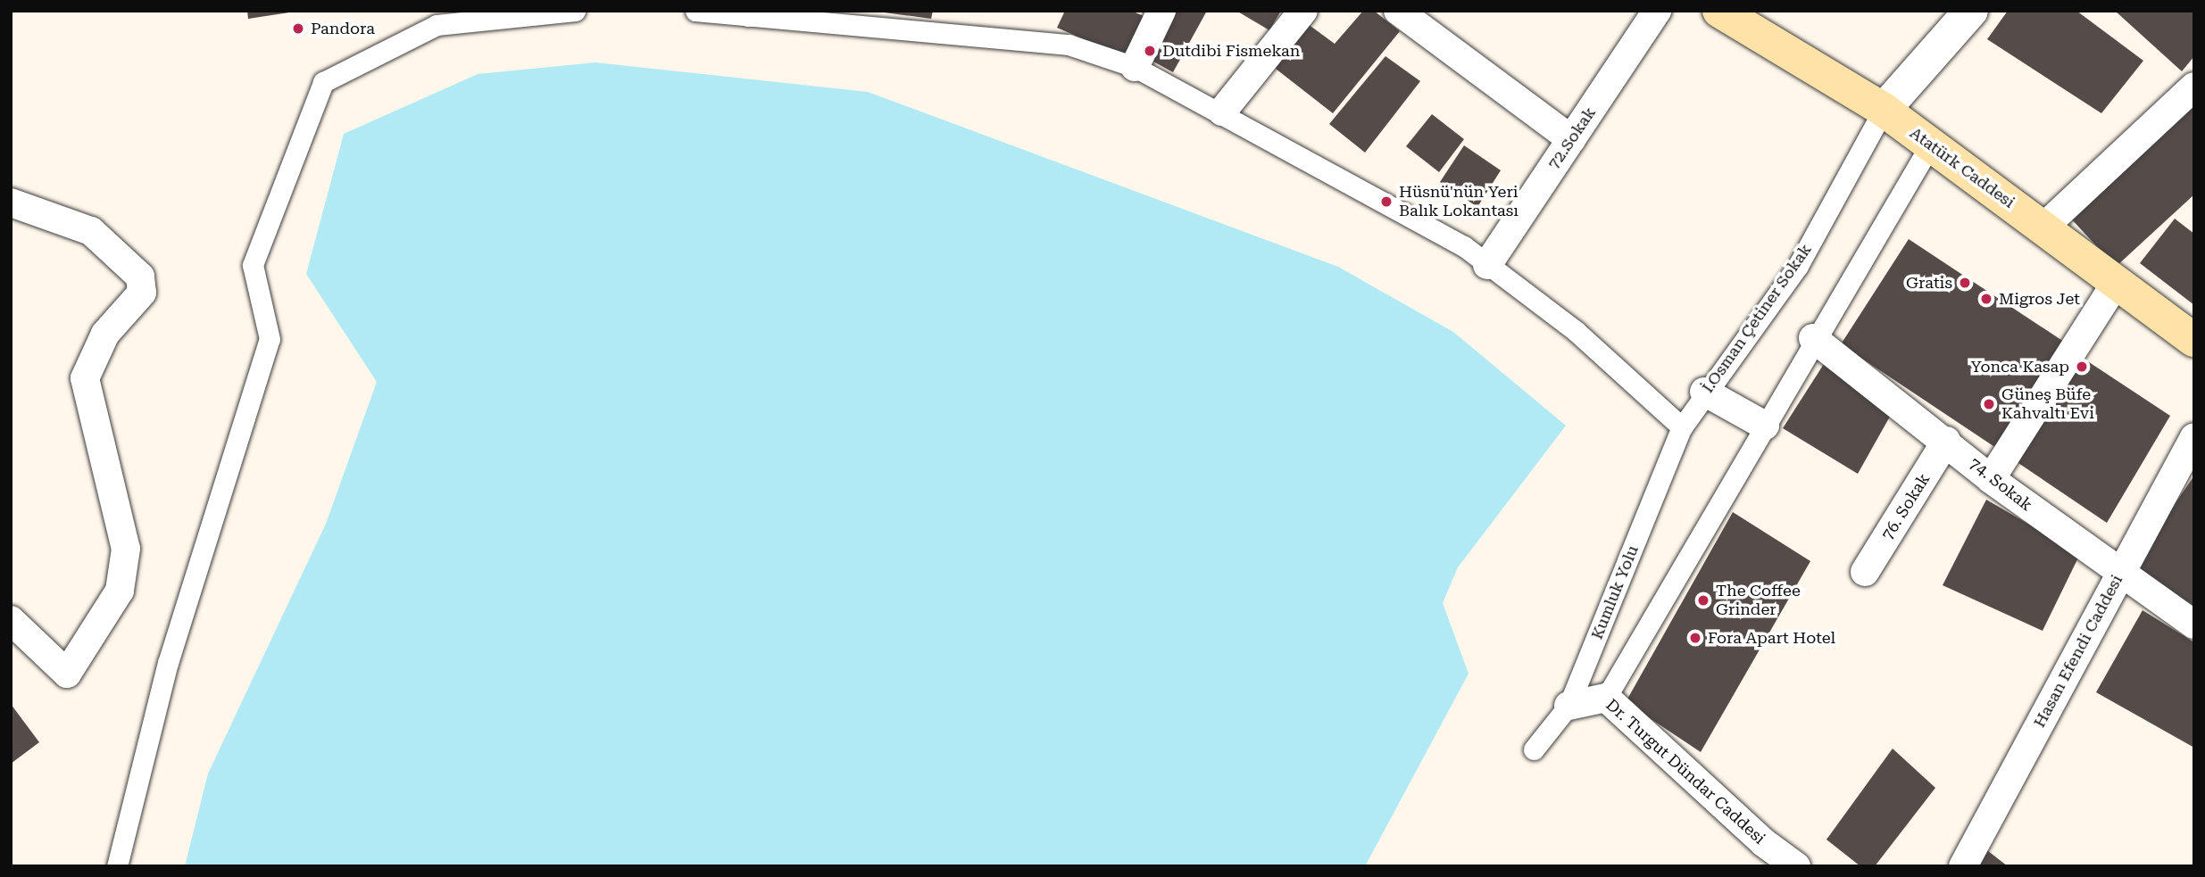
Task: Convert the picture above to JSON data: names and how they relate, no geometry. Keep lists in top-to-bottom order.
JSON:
{
  "streets": {
    "main road": ["Atatürk Caddesi"],
    "street": [
      "72.Sokak",
      "İ.Osman Çetiner Sokak",
      "74. Sokak",
      "76. Sokak",
      "Kumluk Yolu",
      "Hasan Efendi Caddesi",
      "Dr. Turgut Dündar Caddesi"
    ]
  },
  "crossings": [
    ["Atatürk Caddesi", "İ.Osman Çetiner Sokak"],
    ["İ.Osman Çetiner Sokak", "Kumluk Yolu"],
    ["74. Sokak", "76. Sokak"],
    ["74. Sokak", "Hasan Efendi Caddesi"],
    ["Kumluk Yolu", "Dr. Turgut Dündar Caddesi"]
  ],
  "places": [
    "Pandora",
    "Dutdibi Fismekan",
    "Hüsnü'nün Yeri Balık Lokantası",
    "Gratis",
    "Migros Jet",
    "Yonca Kasap",
    "Güneş Büfe Kahvaltı Evi",
    "The Coffee Grinder",
    "Fora Apart Hotel"
  ]
}
